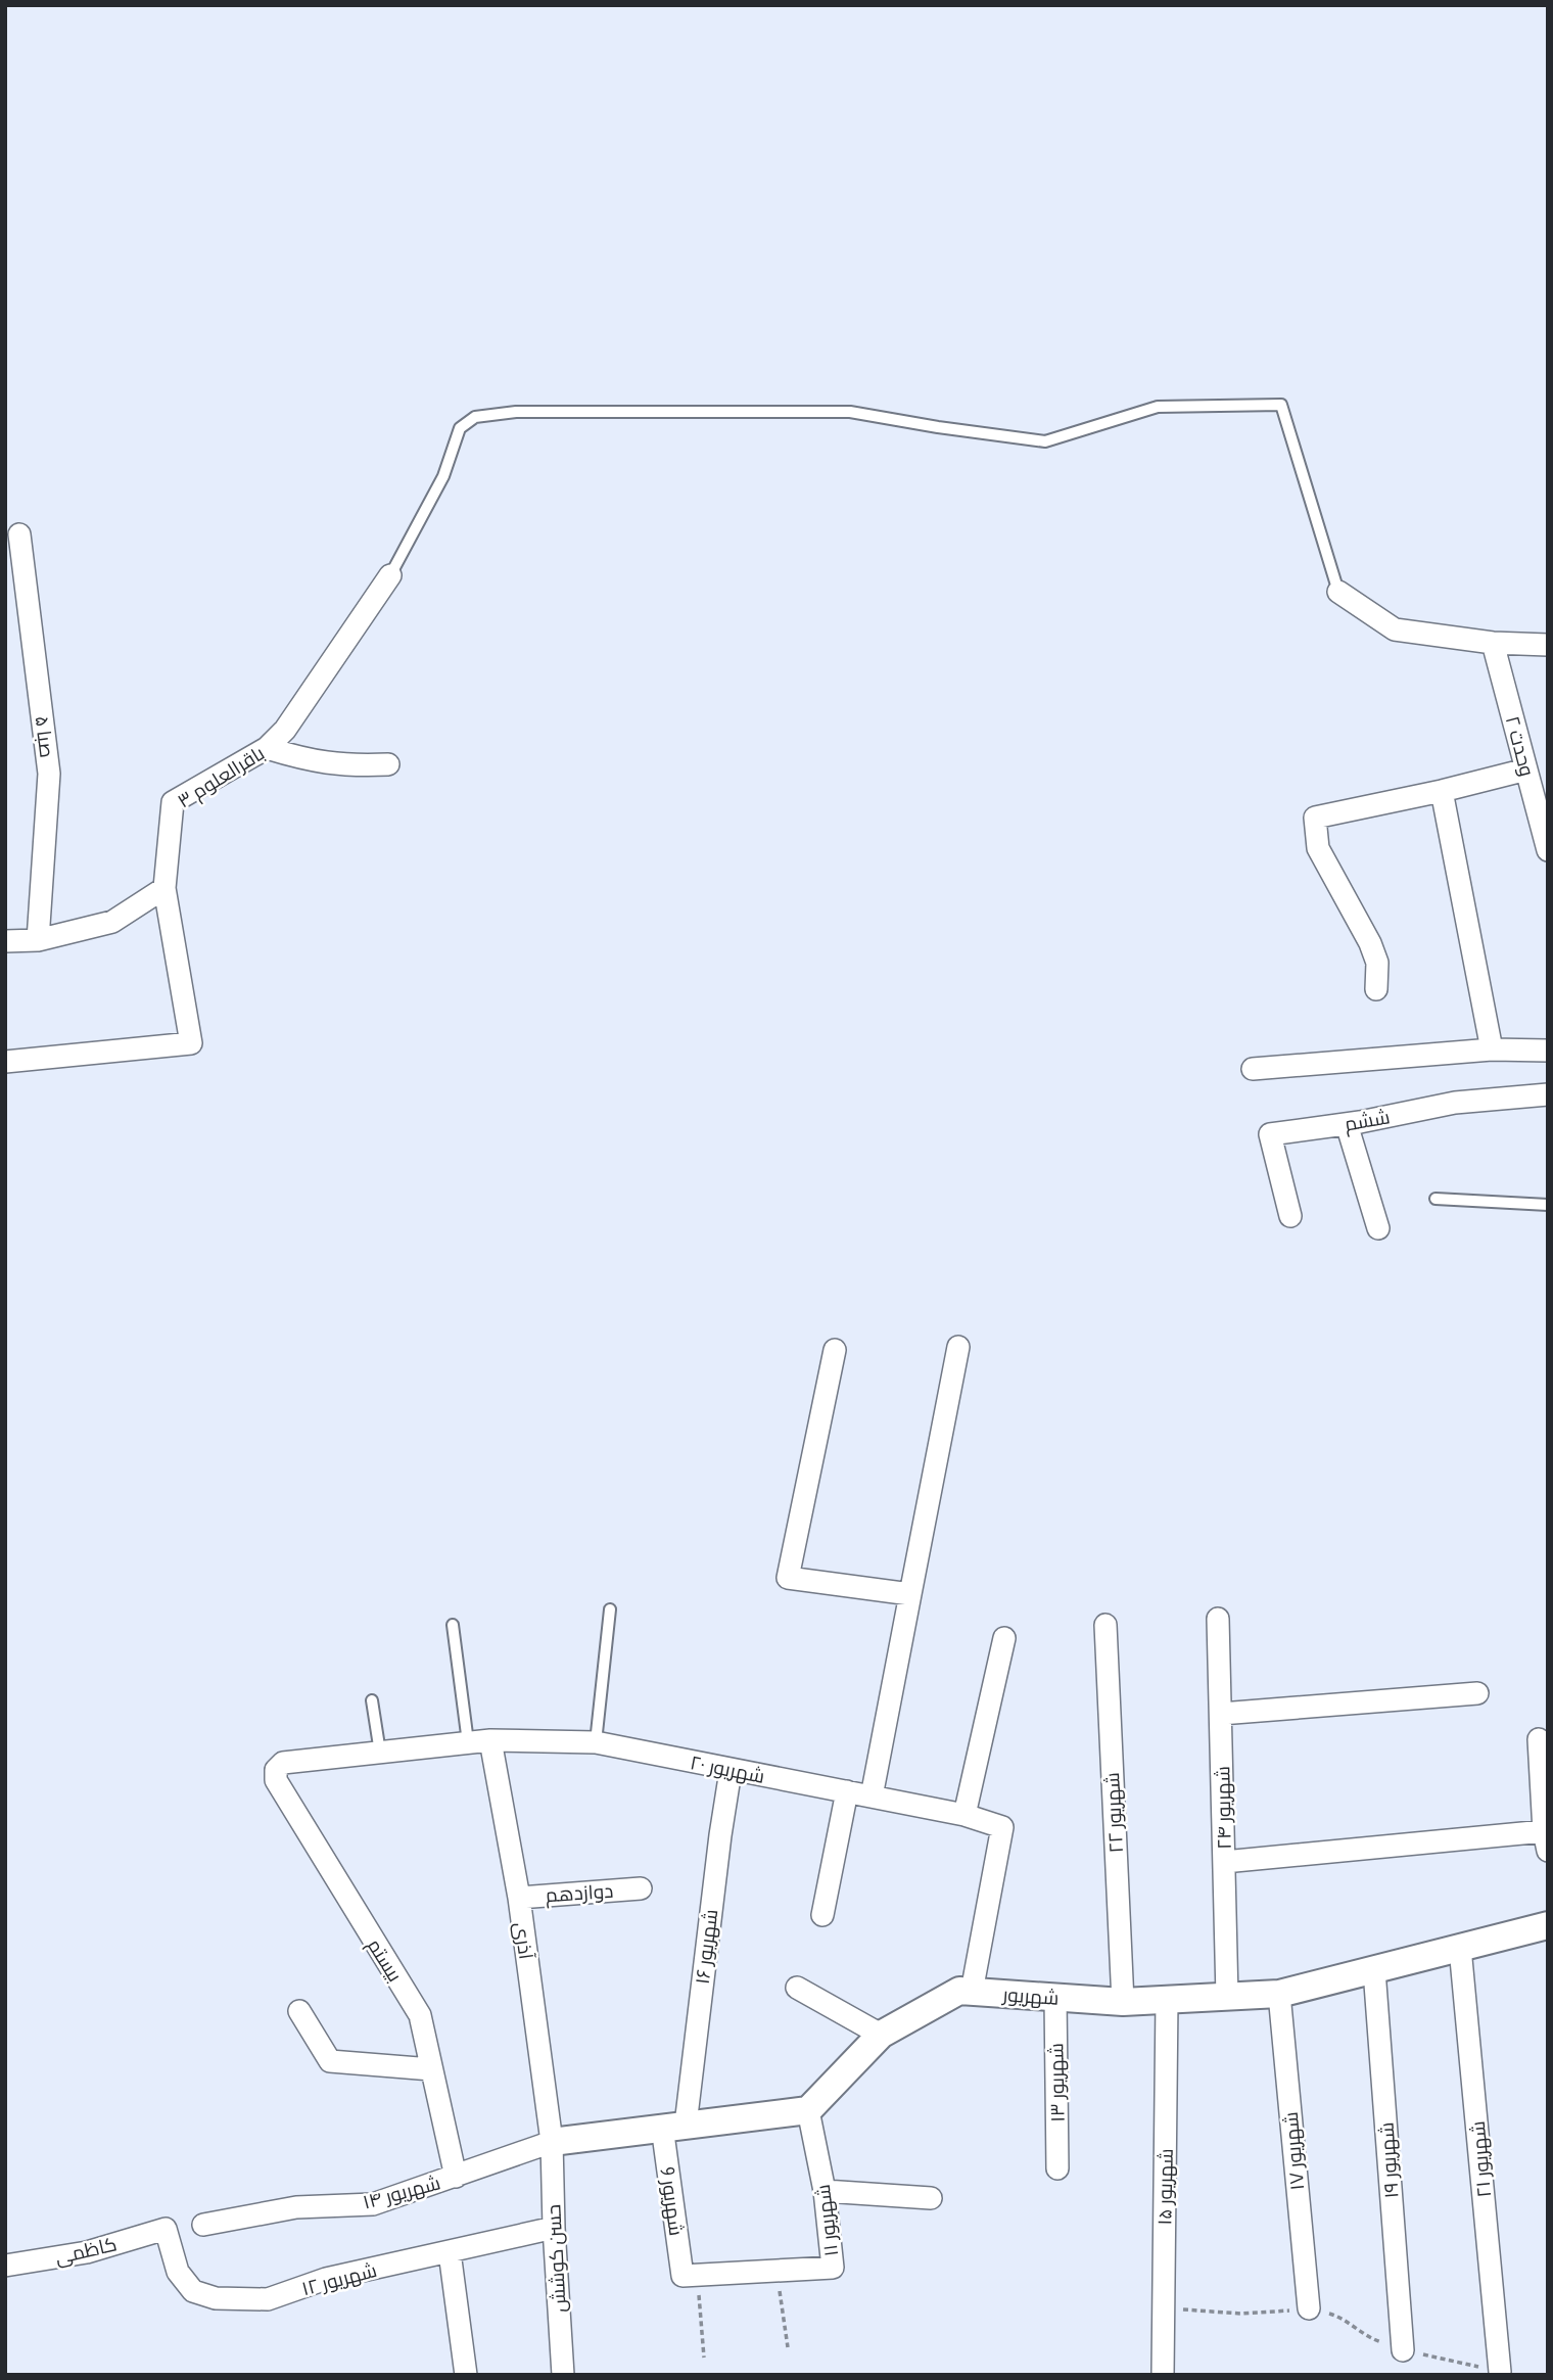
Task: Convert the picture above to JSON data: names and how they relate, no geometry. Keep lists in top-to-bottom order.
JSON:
{
  "streets": {
    "street": [
      "صبا ۵",
      "وحدت ۲",
      "باقرالعلوم ۳",
      "ششم",
      "شهریور ۲۰",
      "شهریور ۲۴",
      "شهریور ۲۲",
      "دوازدهم",
      "آذری",
      "شهریور ۱۶",
      "بیستم",
      "شهریور",
      "شهریور ۱۳",
      "شهریور ۱۷",
      "شهریور ۲۱",
      "شهریور ۱۹",
      "شهریور ۱۵",
      "شهریور ۱۴",
      "شهریور 9",
      "شهریور ۱۱",
      "کاظمی",
      "حسن کوشش",
      "شهریور ۱۲"
    ]
  },
  "crossings": [
    ["شهریور ۲۰", "آذری"],
    ["شهریور ۲۰", "شهریور ۱۶"],
    ["شهریور ۲۰", "بیستم"],
    ["شهریور ۲۰", "شهریور"],
    ["شهریور ۲۴", "شهریور"],
    ["شهریور ۲۲", "شهریور"],
    ["دوازدهم", "آذری"],
    ["آذری", "شهریور ۱۴"],
    ["آذری", "حسن کوشش"],
    ["شهریور ۱۶", "شهریور 9"],
    ["بیستم", "شهریور ۱۴"],
    ["شهریور", "شهریور ۱۳"],
    ["شهریور", "شهریور ۱۷"],
    ["شهریور", "شهریور ۲۱"],
    ["شهریور", "شهریور ۱۹"],
    ["شهریور", "شهریور ۱۵"],
    ["شهریور", "شهریور ۱۱"],
    ["شهریور ۱۴", "حسن کوشش"],
    ["شهریور 9", "شهریور ۱۱"],
    ["کاظمی", "شهریور ۱۲"],
    ["حسن کوشش", "شهریور ۱۲"]
  ]
}
